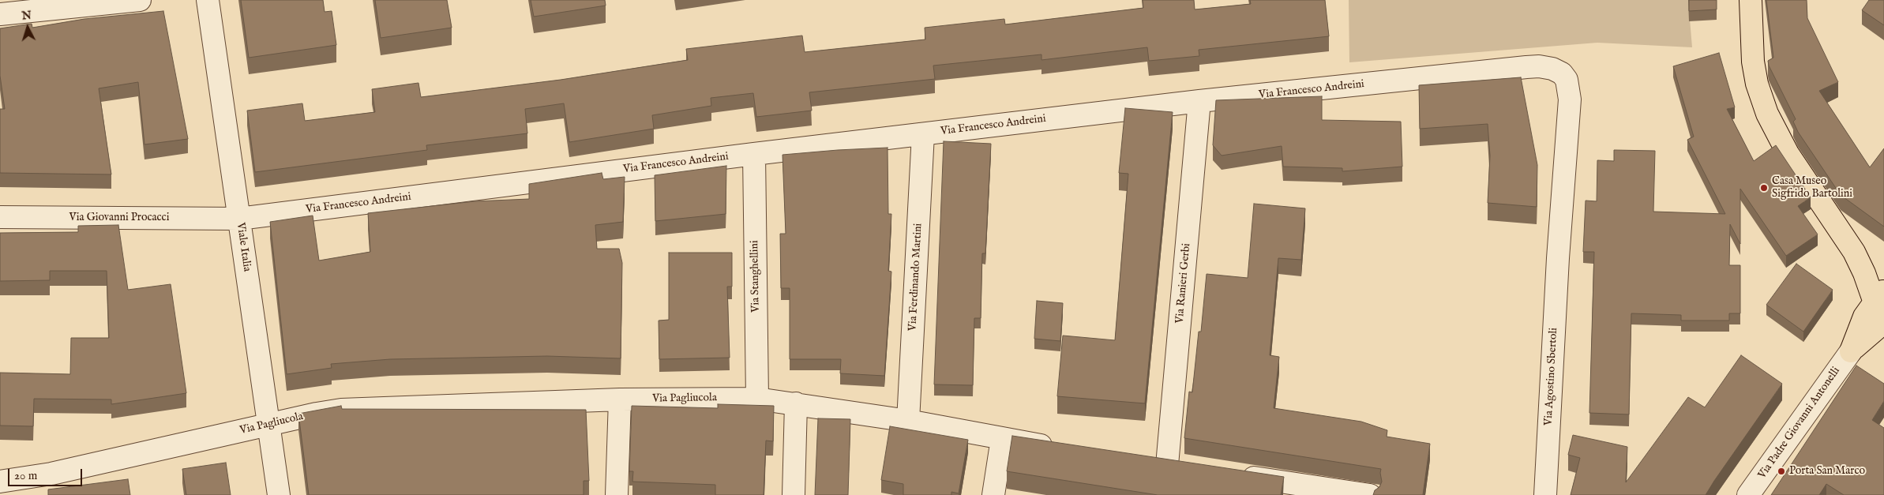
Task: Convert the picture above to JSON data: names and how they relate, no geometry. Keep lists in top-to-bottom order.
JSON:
{
  "streets": {
    "street": [
      "Via Francesco Andreini",
      "Via Giovanni Procacci",
      "Viale Italia",
      "Via Stanghellini",
      "Via Ferdinando Martini",
      "Via Ranieri Gerbi",
      "Via Agostino Sbertoli",
      "Via Pagliucola",
      "Via Padre Giovanni Antonelli"
    ]
  },
  "crossings": [
    ["Via Francesco Andreini", "Via Giovanni Procacci"],
    ["Via Francesco Andreini", "Viale Italia"],
    ["Via Francesco Andreini", "Via Stanghellini"],
    ["Via Francesco Andreini", "Via Ferdinando Martini"],
    ["Via Francesco Andreini", "Via Ranieri Gerbi"],
    ["Via Francesco Andreini", "Via Agostino Sbertoli"],
    ["Via Giovanni Procacci", "Viale Italia"],
    ["Viale Italia", "Via Pagliucola"],
    ["Via Stanghellini", "Via Pagliucola"],
    ["Via Ferdinando Martini", "Via Pagliucola"]
  ],
  "places": ["Casa Museo Sigfrido Bartolini", "Porta San Marco"],
  "scale_bar": "20 m",
  "north": "top"
}
